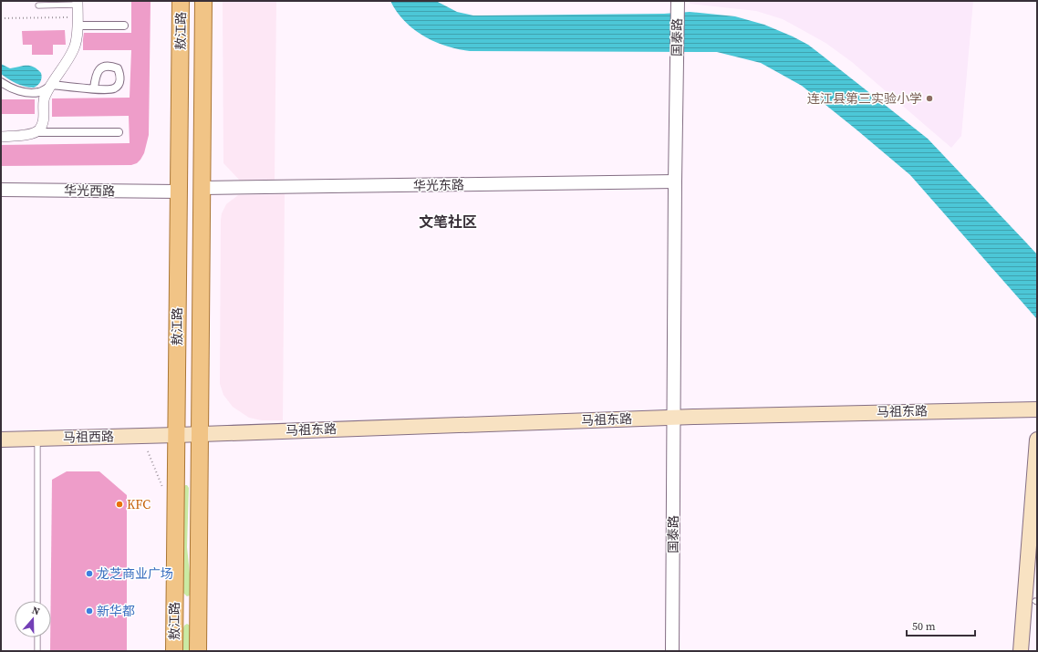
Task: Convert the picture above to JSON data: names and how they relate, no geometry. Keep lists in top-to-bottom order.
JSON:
{
  "streets": {
    "main road": ["敖江路", "马祖东路", "马祖西路"],
    "street": ["国泰路", "华光东路", "华光西路"]
  },
  "crossings": [
    ["敖江路", "华光东路"],
    ["敖江路", "华光西路"],
    ["敖江路", "马祖东路"],
    ["敖江路", "马祖西路"],
    ["国泰路", "华光东路"],
    ["国泰路", "马祖东路"],
    ["马祖东路", "马祖西路"]
  ],
  "districts": ["文笔社区"],
  "places": [
    "连江县第三实验小学",
    "KFC",
    "龙芝商业广场",
    "新华都"
  ],
  "scale_bar": "50 m",
  "north": "top"
}
